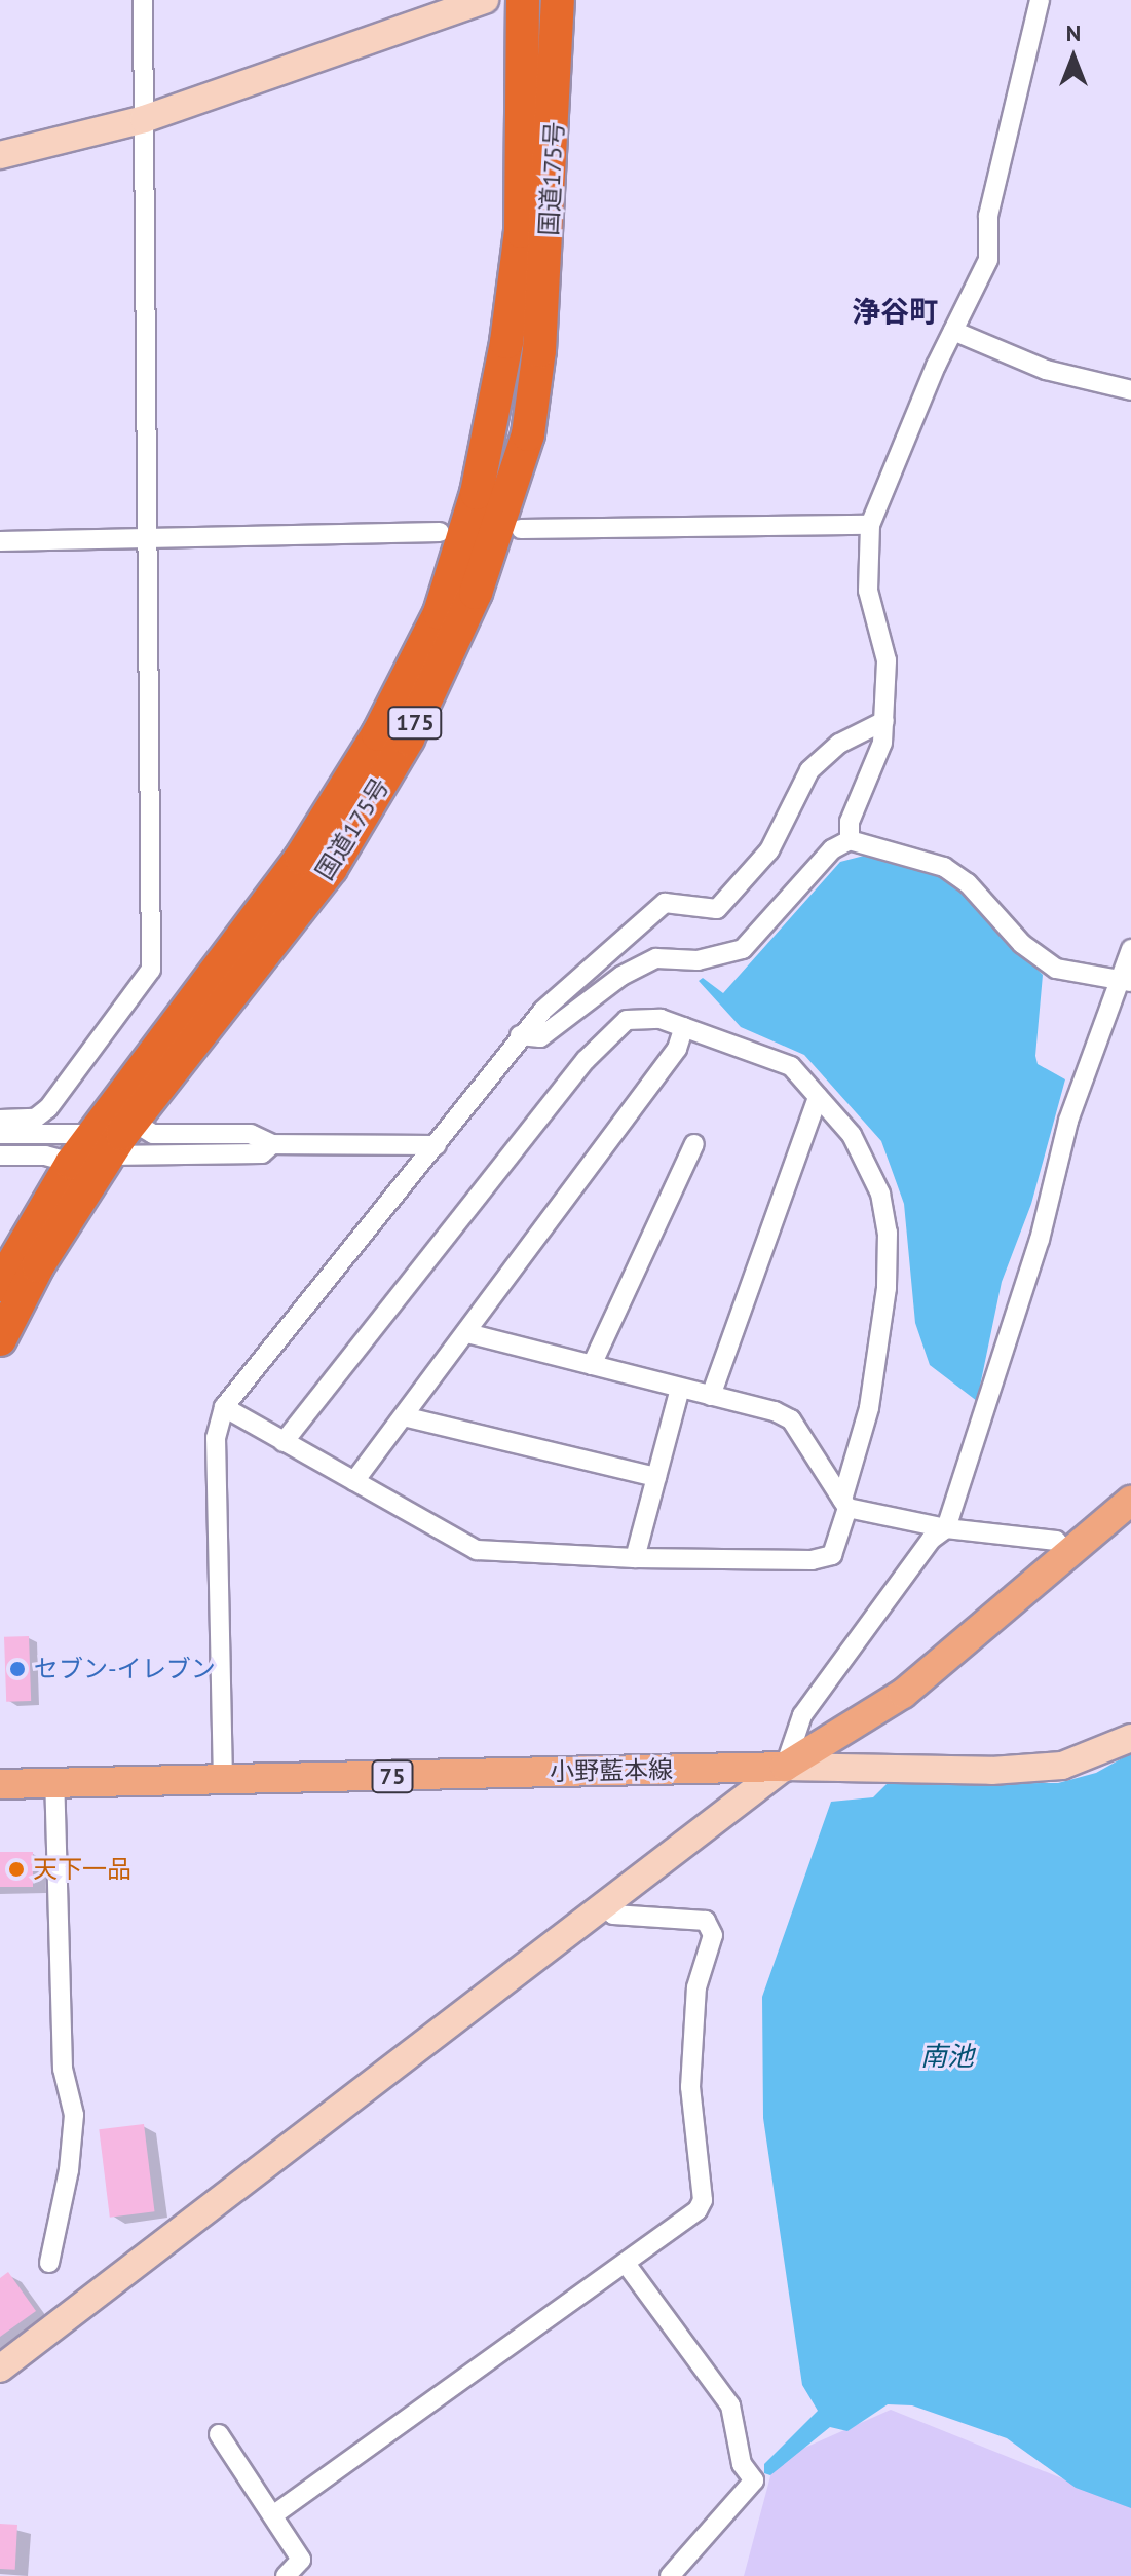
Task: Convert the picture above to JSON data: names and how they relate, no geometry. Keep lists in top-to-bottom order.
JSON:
{
  "streets": {
    "highway": ["国道175号", "175"],
    "main road": ["小野藍本線", "75"]
  },
  "districts": ["浄谷町"],
  "water": ["南池"],
  "places": ["セブン-イレブン", "天下一品"],
  "north": "top"
}
